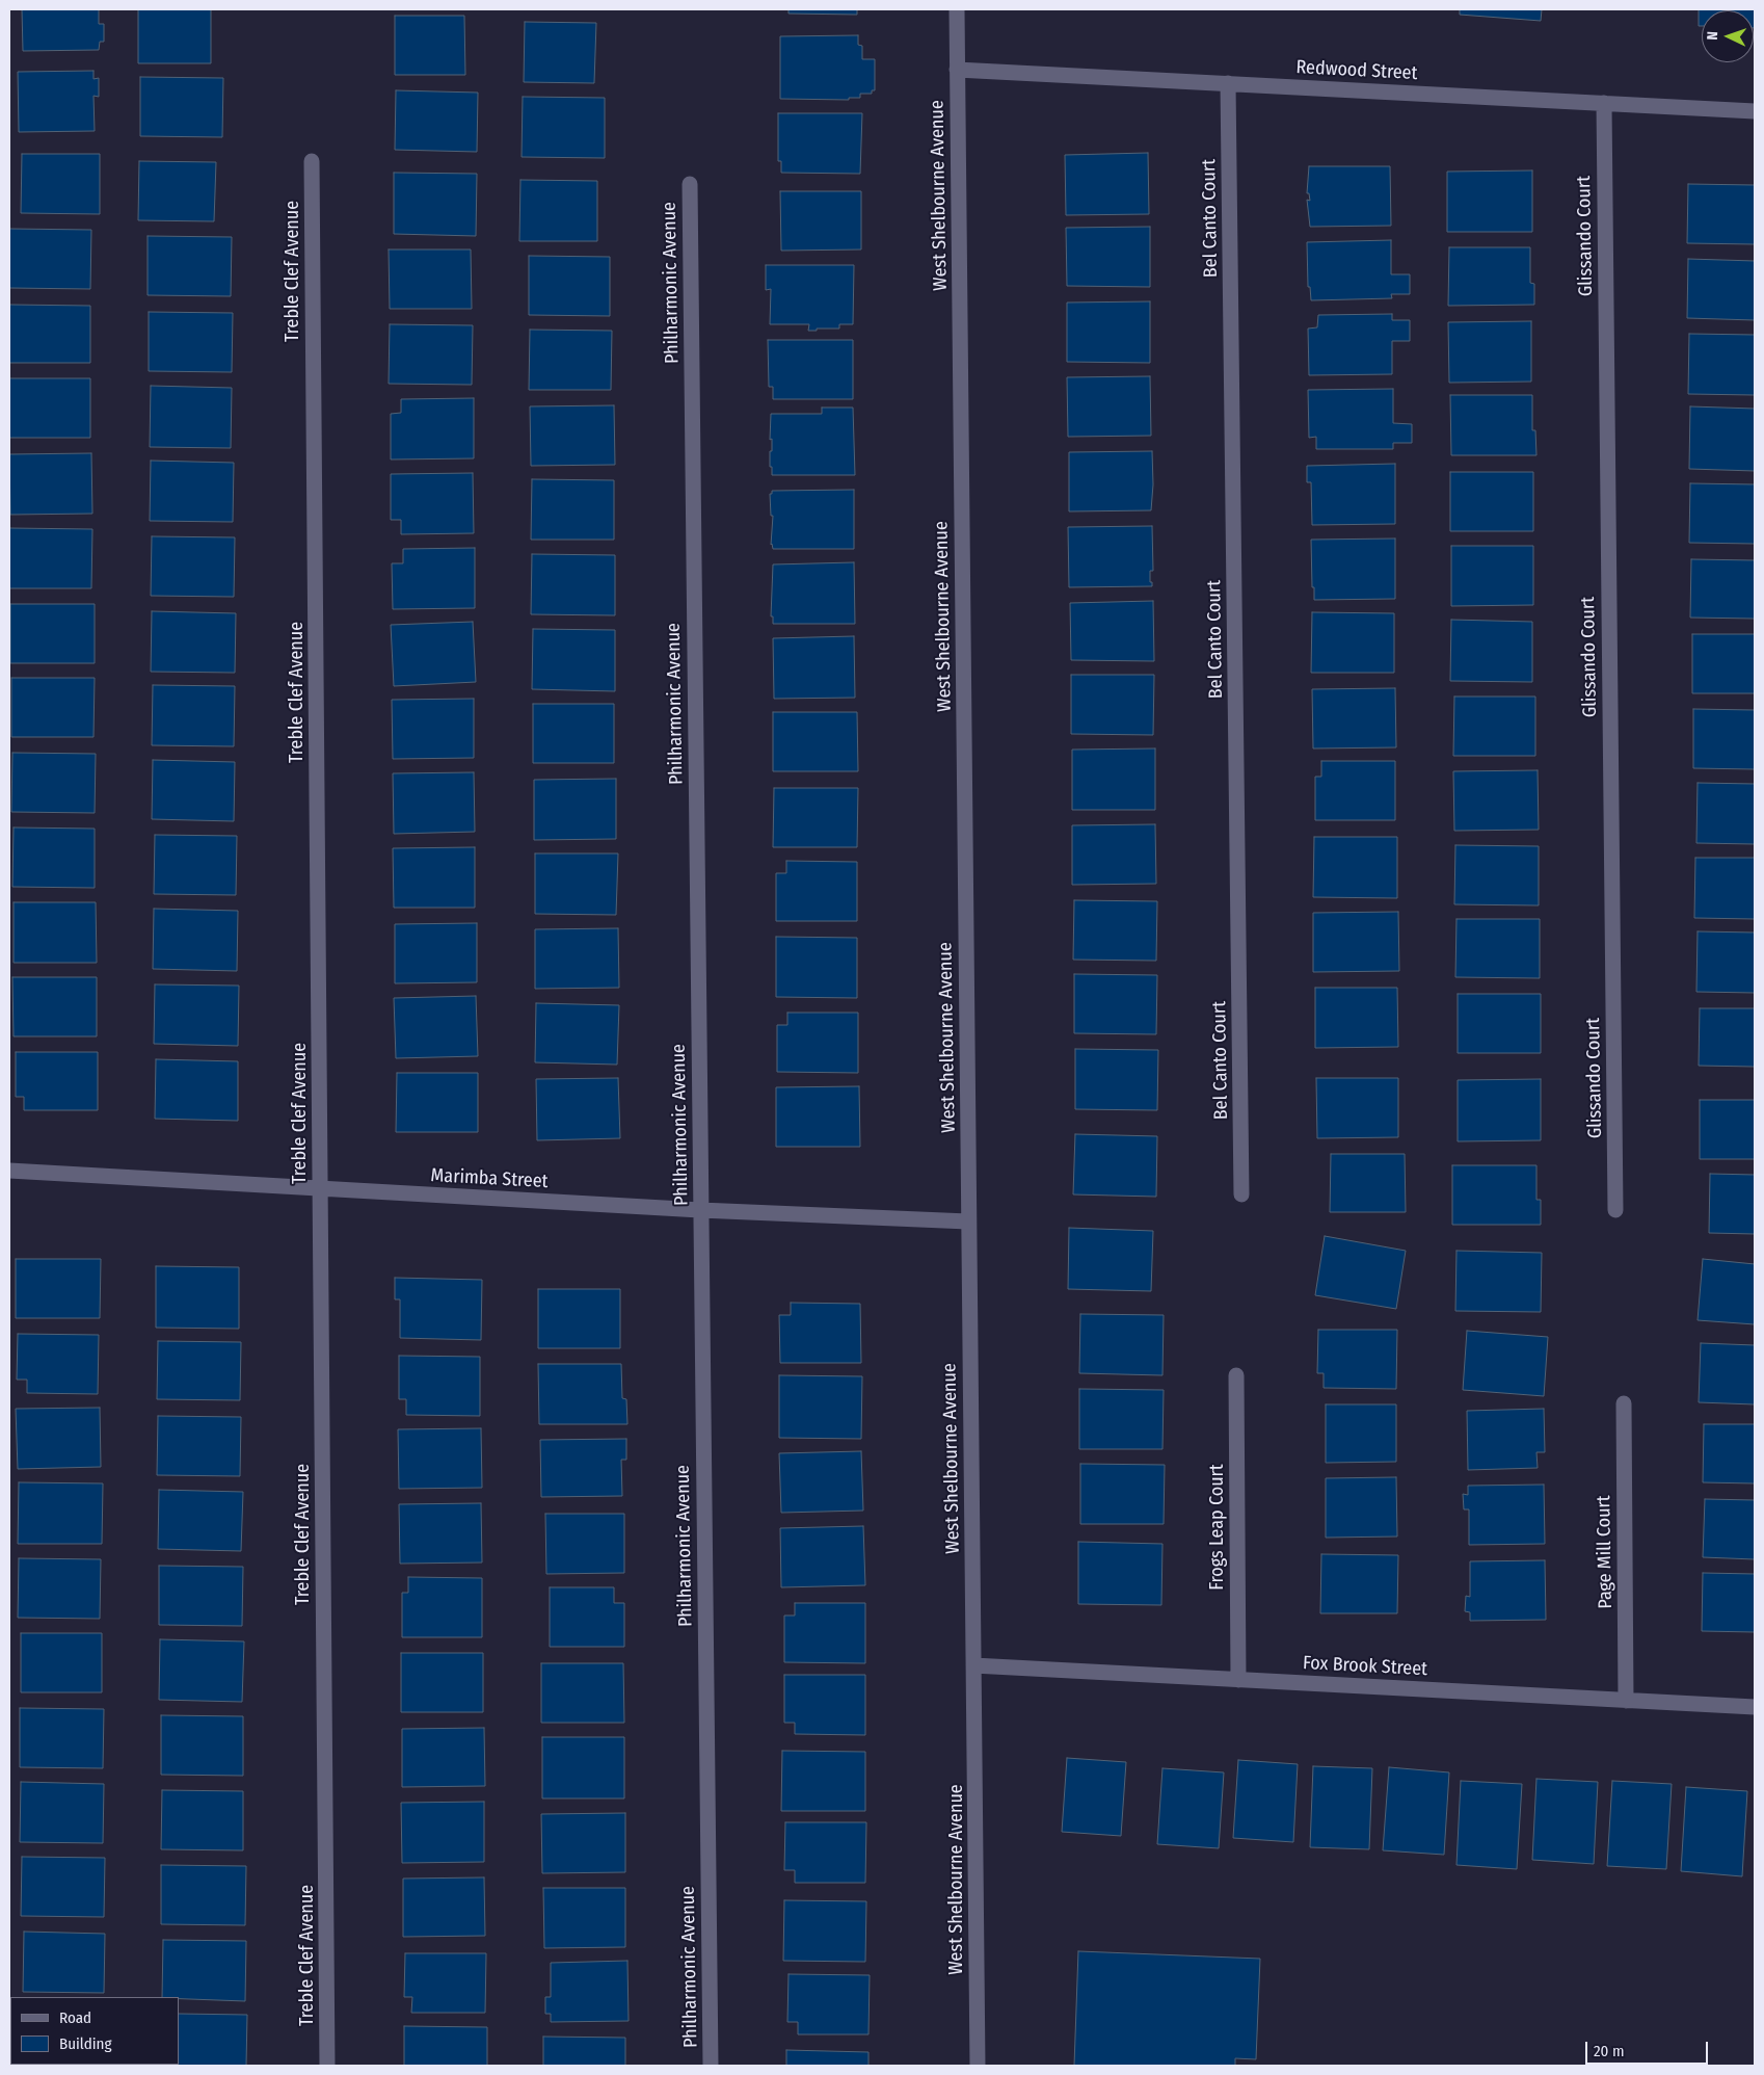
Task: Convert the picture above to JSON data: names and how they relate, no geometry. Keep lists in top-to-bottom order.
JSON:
{
  "streets": {
    "street": [
      "Redwood Street",
      "West Shelbourne Avenue",
      "Bel Canto Court",
      "Glissando Court",
      "Treble Clef Avenue",
      "Philharmonic Avenue",
      "Marimba Street",
      "Frogs Leap Court",
      "Page Mill Court",
      "Fox Brook Street"
    ]
  },
  "crossings": [
    ["Redwood Street", "West Shelbourne Avenue"],
    ["Redwood Street", "Bel Canto Court"],
    ["Redwood Street", "Glissando Court"],
    ["West Shelbourne Avenue", "Marimba Street"],
    ["West Shelbourne Avenue", "Fox Brook Street"],
    ["Treble Clef Avenue", "Marimba Street"],
    ["Philharmonic Avenue", "Marimba Street"],
    ["Frogs Leap Court", "Fox Brook Street"],
    ["Page Mill Court", "Fox Brook Street"]
  ],
  "legend": ["Road", "Building"],
  "scale_bar": "20 m",
  "north": "left"
}
